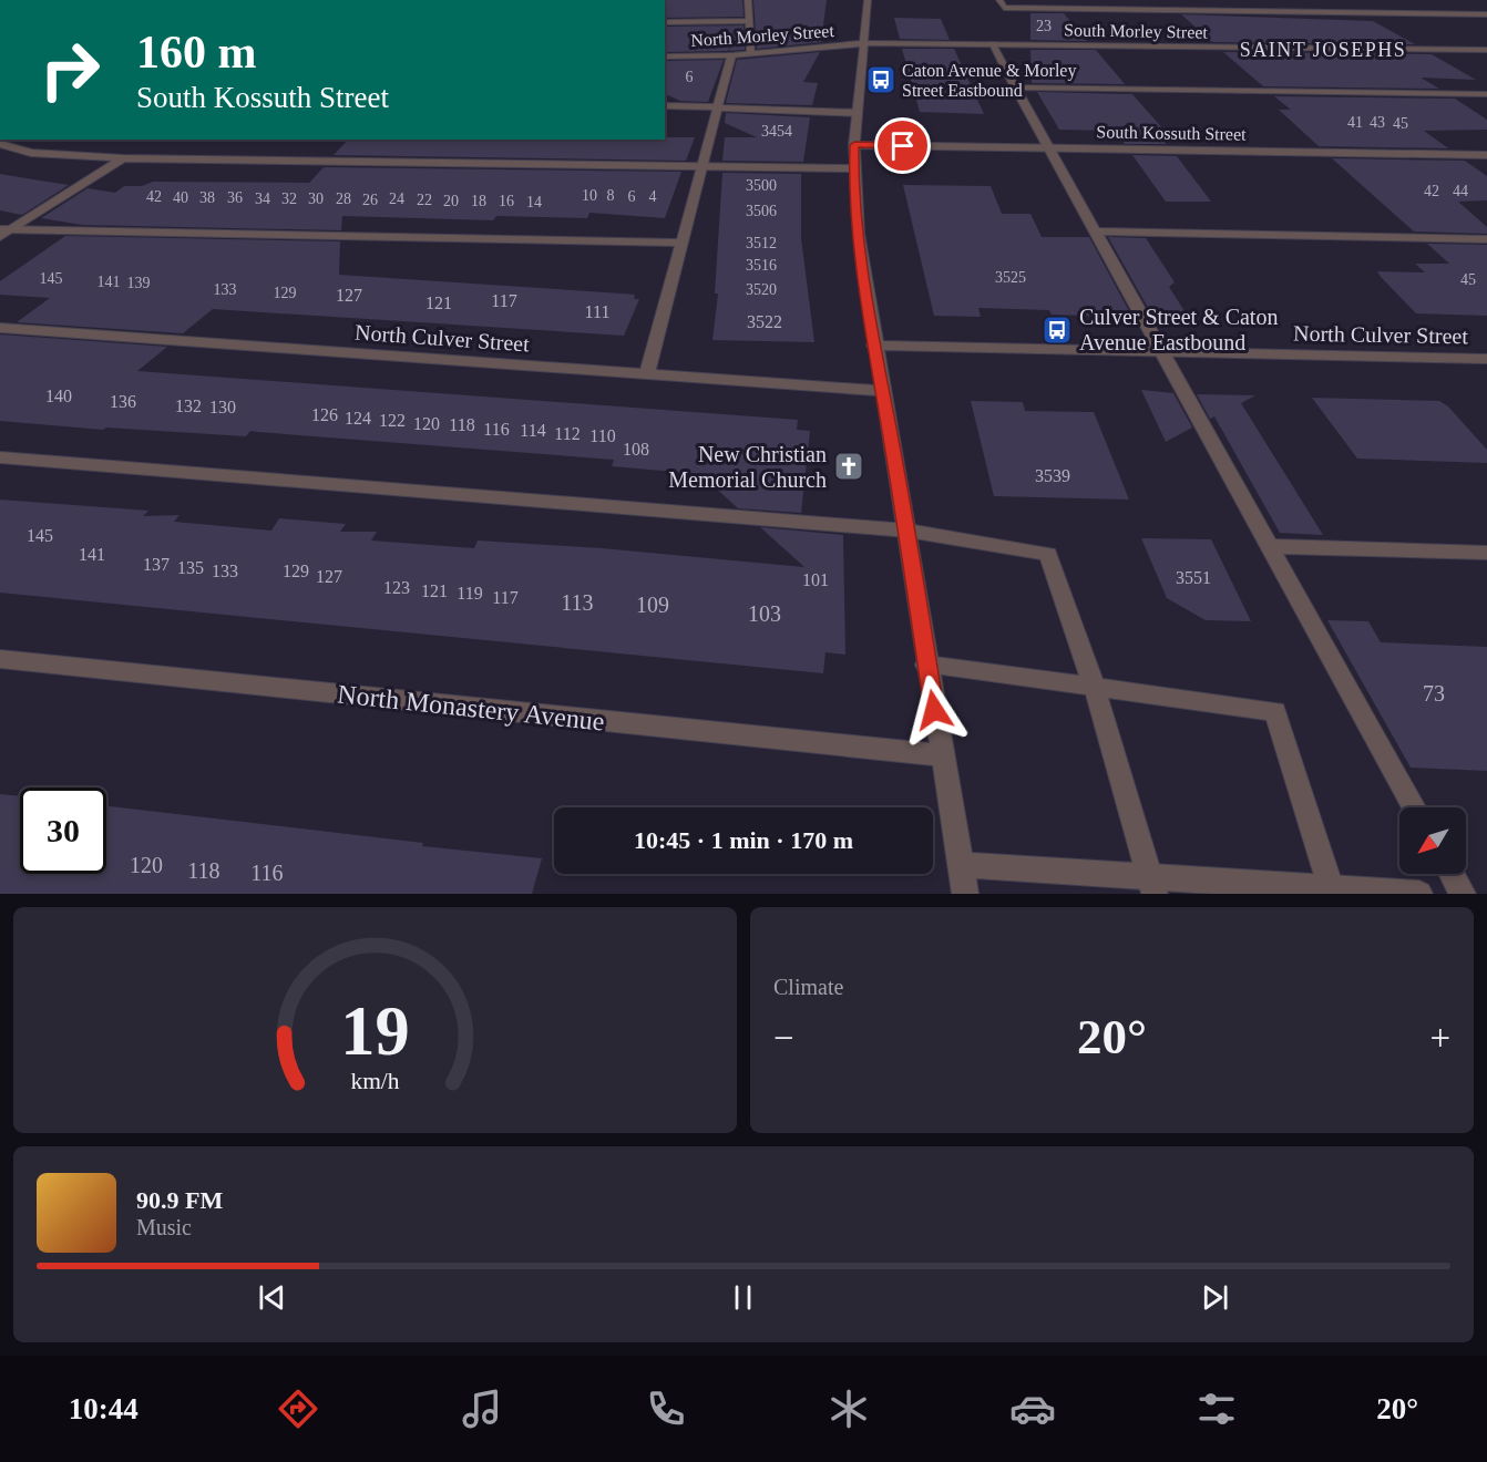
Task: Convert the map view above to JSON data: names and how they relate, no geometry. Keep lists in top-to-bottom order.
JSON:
{
  "streets": {
    "street": [
      "South Morley Street",
      "North Morley Street",
      "South Kossuth Street",
      "North Culver Street",
      "North Monastery Avenue"
    ]
  },
  "crossings": [
    ["South Morley Street", "North Morley Street"]
  ],
  "districts": ["SAINT JOSEPHS"],
  "places": {
    "bus stop": ["Caton Avenue & Morley Street Eastbound", "Culver Street & Caton Avenue Eastbound"],
    "church": ["New Christian Memorial Church"]
  },
  "house_numbers": [
    "23",
    "6",
    "41",
    "43",
    "45",
    "3454",
    "3500",
    "42",
    "44",
    "10",
    "8",
    "42",
    "6",
    "4",
    "40",
    "38",
    "36",
    "34",
    "32",
    "30",
    "28",
    "24",
    "26",
    "22",
    "20",
    "18",
    "16",
    "14",
    "3506",
    "3512",
    "3516",
    "3525",
    "145",
    "45",
    "141",
    "139",
    "133",
    "3520",
    "129",
    "127",
    "117",
    "121",
    "111",
    "3522",
    "140",
    "136",
    "132",
    "130",
    "126",
    "124",
    "122",
    "120",
    "118",
    "116",
    "114",
    "112",
    "110",
    "108",
    "3539",
    "145",
    "141",
    "137",
    "135",
    "133",
    "129",
    "127",
    "3551",
    "101",
    "123",
    "121",
    "119",
    "117",
    "113",
    "109",
    "103",
    "73",
    "120",
    "118",
    "116"
  ],
  "north": "bottom left",
  "page": {
    "turn": ["160 m", "South Kossuth Street"],
    "limit": "30",
    "trip": "10:45 · 1 min · 170 m",
    "tile": "Climate",
    "heat": ["−", "20°", "+"],
    "song": ["90.9 FM", "Music"],
    "tabs": ["10:44", "20°"],
    "gauge": ["19", "km/h"]
  }
}
